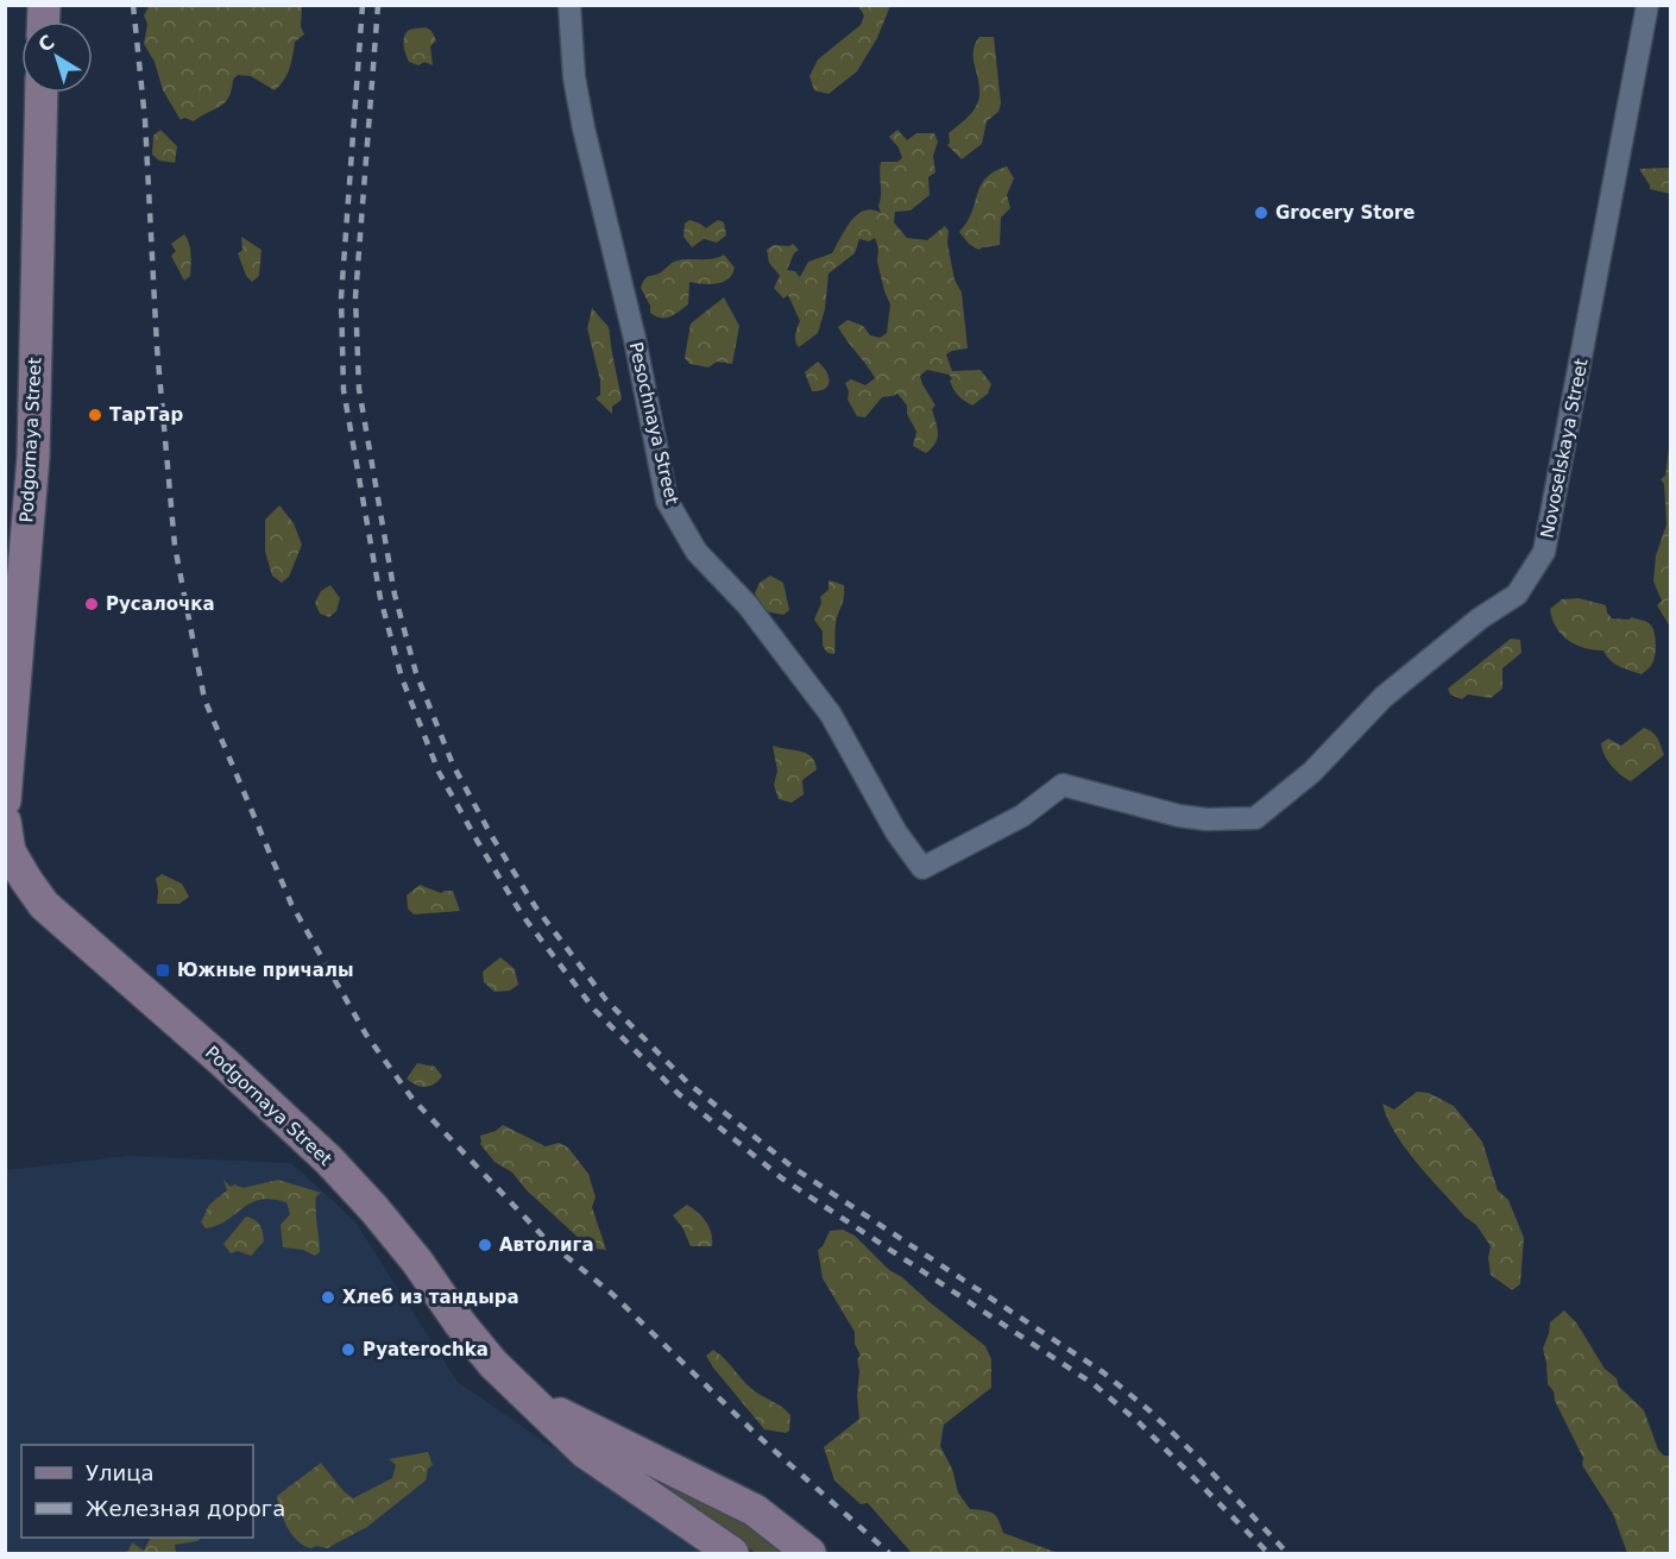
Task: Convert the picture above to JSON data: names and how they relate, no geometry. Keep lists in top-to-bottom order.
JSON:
{
  "streets": {
    "main road": ["Podgornaya Street"],
    "street": ["Pesochnaya Street", "Novoselskaya Street"]
  },
  "crossings": [
    ["Pesochnaya Street", "Novoselskaya Street"]
  ],
  "places": {
    "other": [
      "Grocery Store",
      "ТарТар",
      "Русалочка",
      "Автолига",
      "Хлеб из тандыра",
      "Pyaterochka"
    ],
    "transit": ["Южные причалы"]
  },
  "legend": ["Улица", "Железная дорога"],
  "north": "top left"
}
